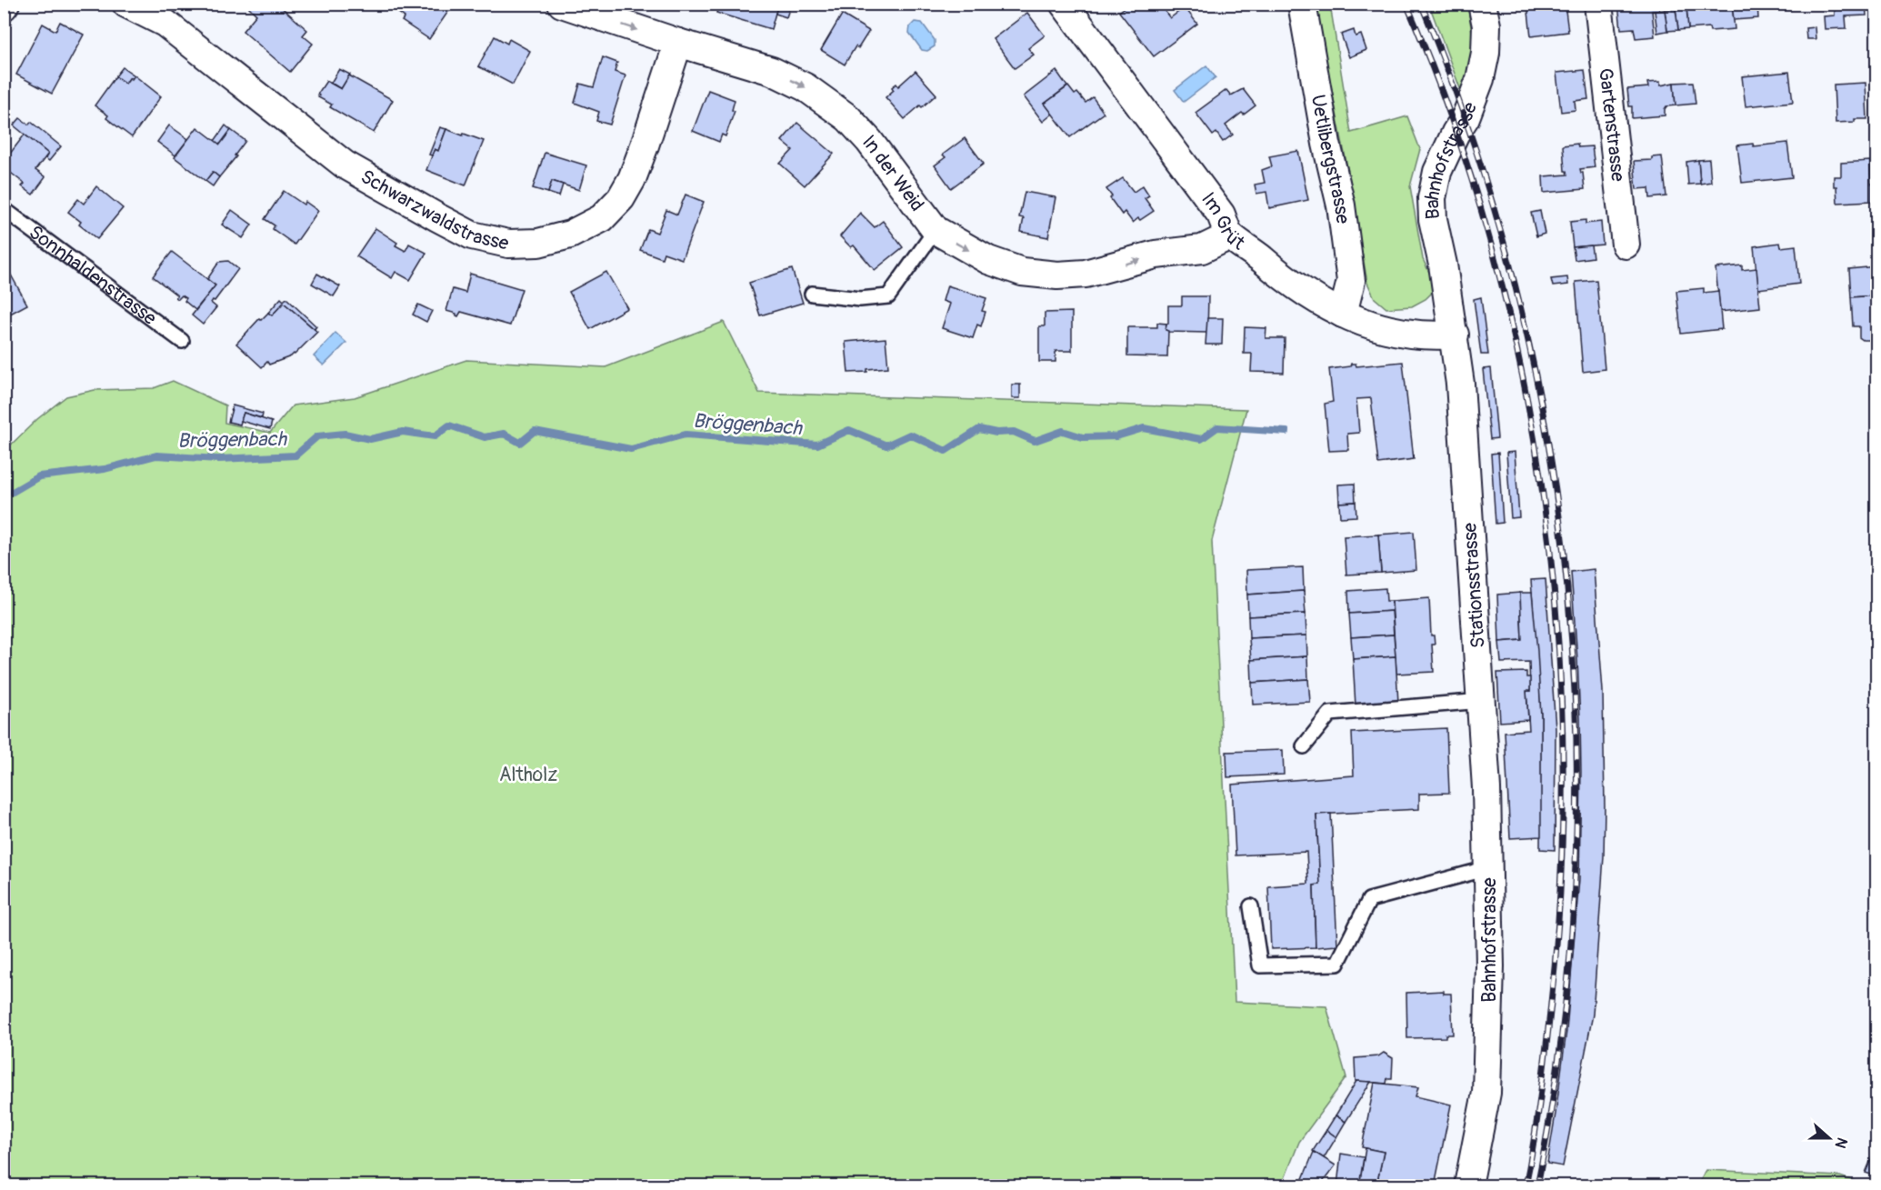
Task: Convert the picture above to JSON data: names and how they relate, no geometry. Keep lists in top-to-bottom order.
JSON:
{
  "streets": {
    "street": [
      "Gartenstrasse",
      "Uetlibergstrasse",
      "Bahnhofstrasse",
      "In der Weid",
      "Schwarzwaldstrasse",
      "Im Grüt",
      "Stationsstrasse"
    ],
    "lane": ["Sonnhaldenstrasse"]
  },
  "crossings": [
    ["Uetlibergstrasse", "Im Grüt"],
    ["Bahnhofstrasse", "Im Grüt"],
    ["Bahnhofstrasse", "Stationsstrasse"],
    ["In der Weid", "Schwarzwaldstrasse"],
    ["In der Weid", "Im Grüt"]
  ],
  "one_way": ["In der Weid"],
  "water": ["Bröggenbach"],
  "parks": ["Altholz"],
  "north": "right"
}
